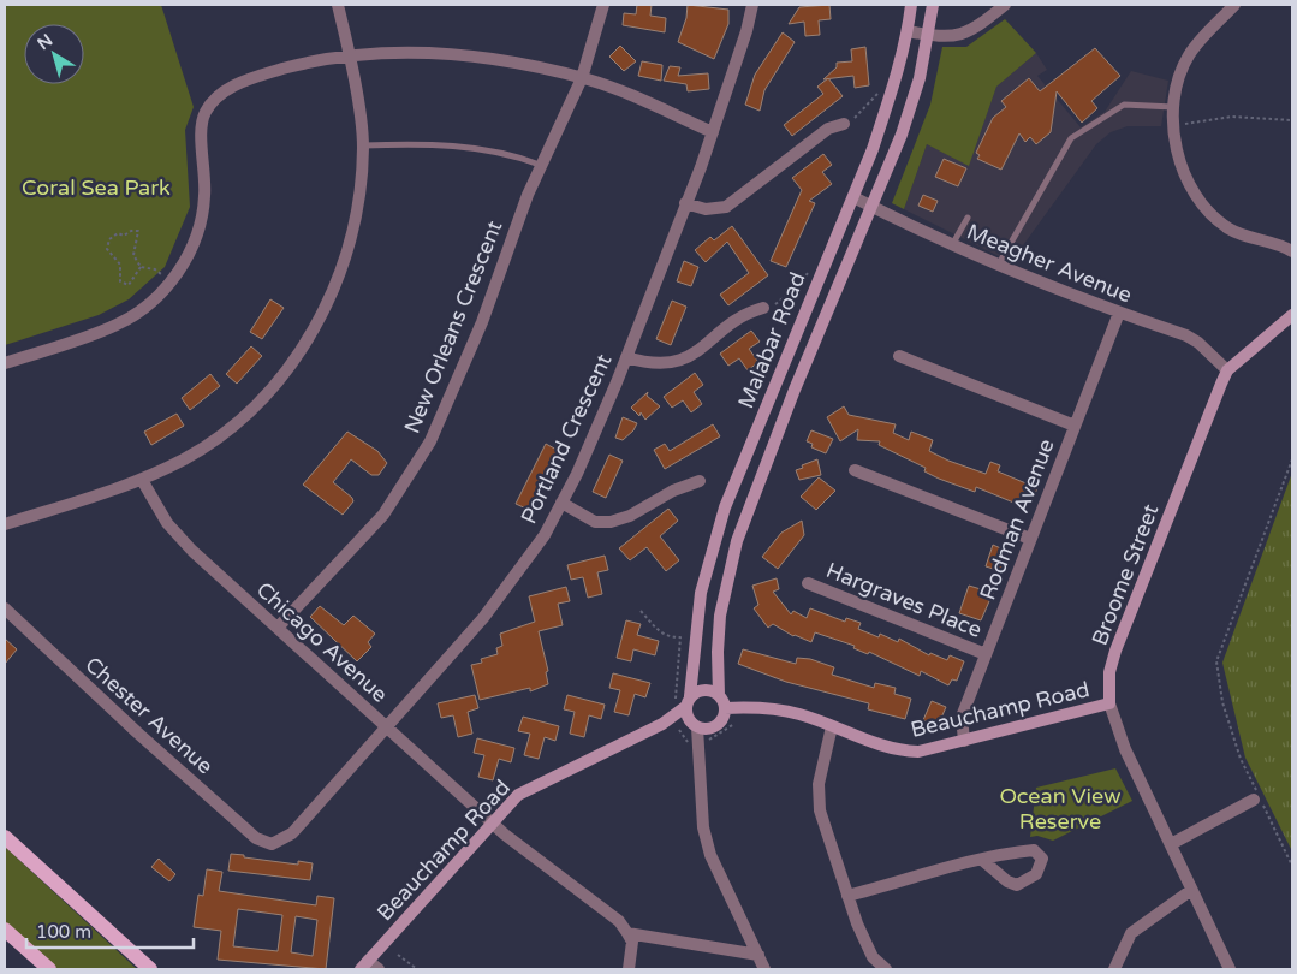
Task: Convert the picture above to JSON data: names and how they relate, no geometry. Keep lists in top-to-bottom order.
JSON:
{
  "streets": {
    "main road": ["Malabar Road", "Broome Street", "Beauchamp Road"],
    "street": [
      "Meagher Avenue",
      "New Orleans Crescent",
      "Portland Crescent",
      "Rodman Avenue",
      "Hargraves Place",
      "Chicago Avenue",
      "Chester Avenue"
    ]
  },
  "crossings": [
    ["Meagher Avenue", "Malabar Road"],
    ["Meagher Avenue", "Rodman Avenue"],
    ["Meagher Avenue", "Broome Street"],
    ["New Orleans Crescent", "Chicago Avenue"],
    ["Malabar Road", "Beauchamp Road"],
    ["Portland Crescent", "Chicago Avenue"],
    ["Portland Crescent", "Chester Avenue"],
    ["Rodman Avenue", "Hargraves Place"],
    ["Rodman Avenue", "Beauchamp Road"],
    ["Broome Street", "Beauchamp Road"],
    ["Chicago Avenue", "Beauchamp Road"]
  ],
  "parks": ["Coral Sea Park", "Ocean View Reserve"],
  "scale_bar": "100 m",
  "north": "top left"
}
